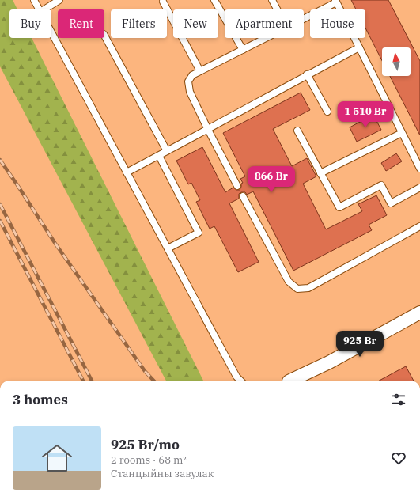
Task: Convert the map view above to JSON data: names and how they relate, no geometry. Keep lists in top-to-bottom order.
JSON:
{
  "north": "top",
  "page": {
    "chip": [
      "Buy",
      "Rent",
      "Filters",
      "New",
      "Apartment",
      "House"
    ],
    "price": ["1 510 Br", "866 Br", "925 Br"],
    "heading": "3 homes",
    "list": [
      {
        "name": "925 Br/mo",
        "note": "2 rooms · 68 m² · Станцыйны завулак"
      }
    ]
  }
}
